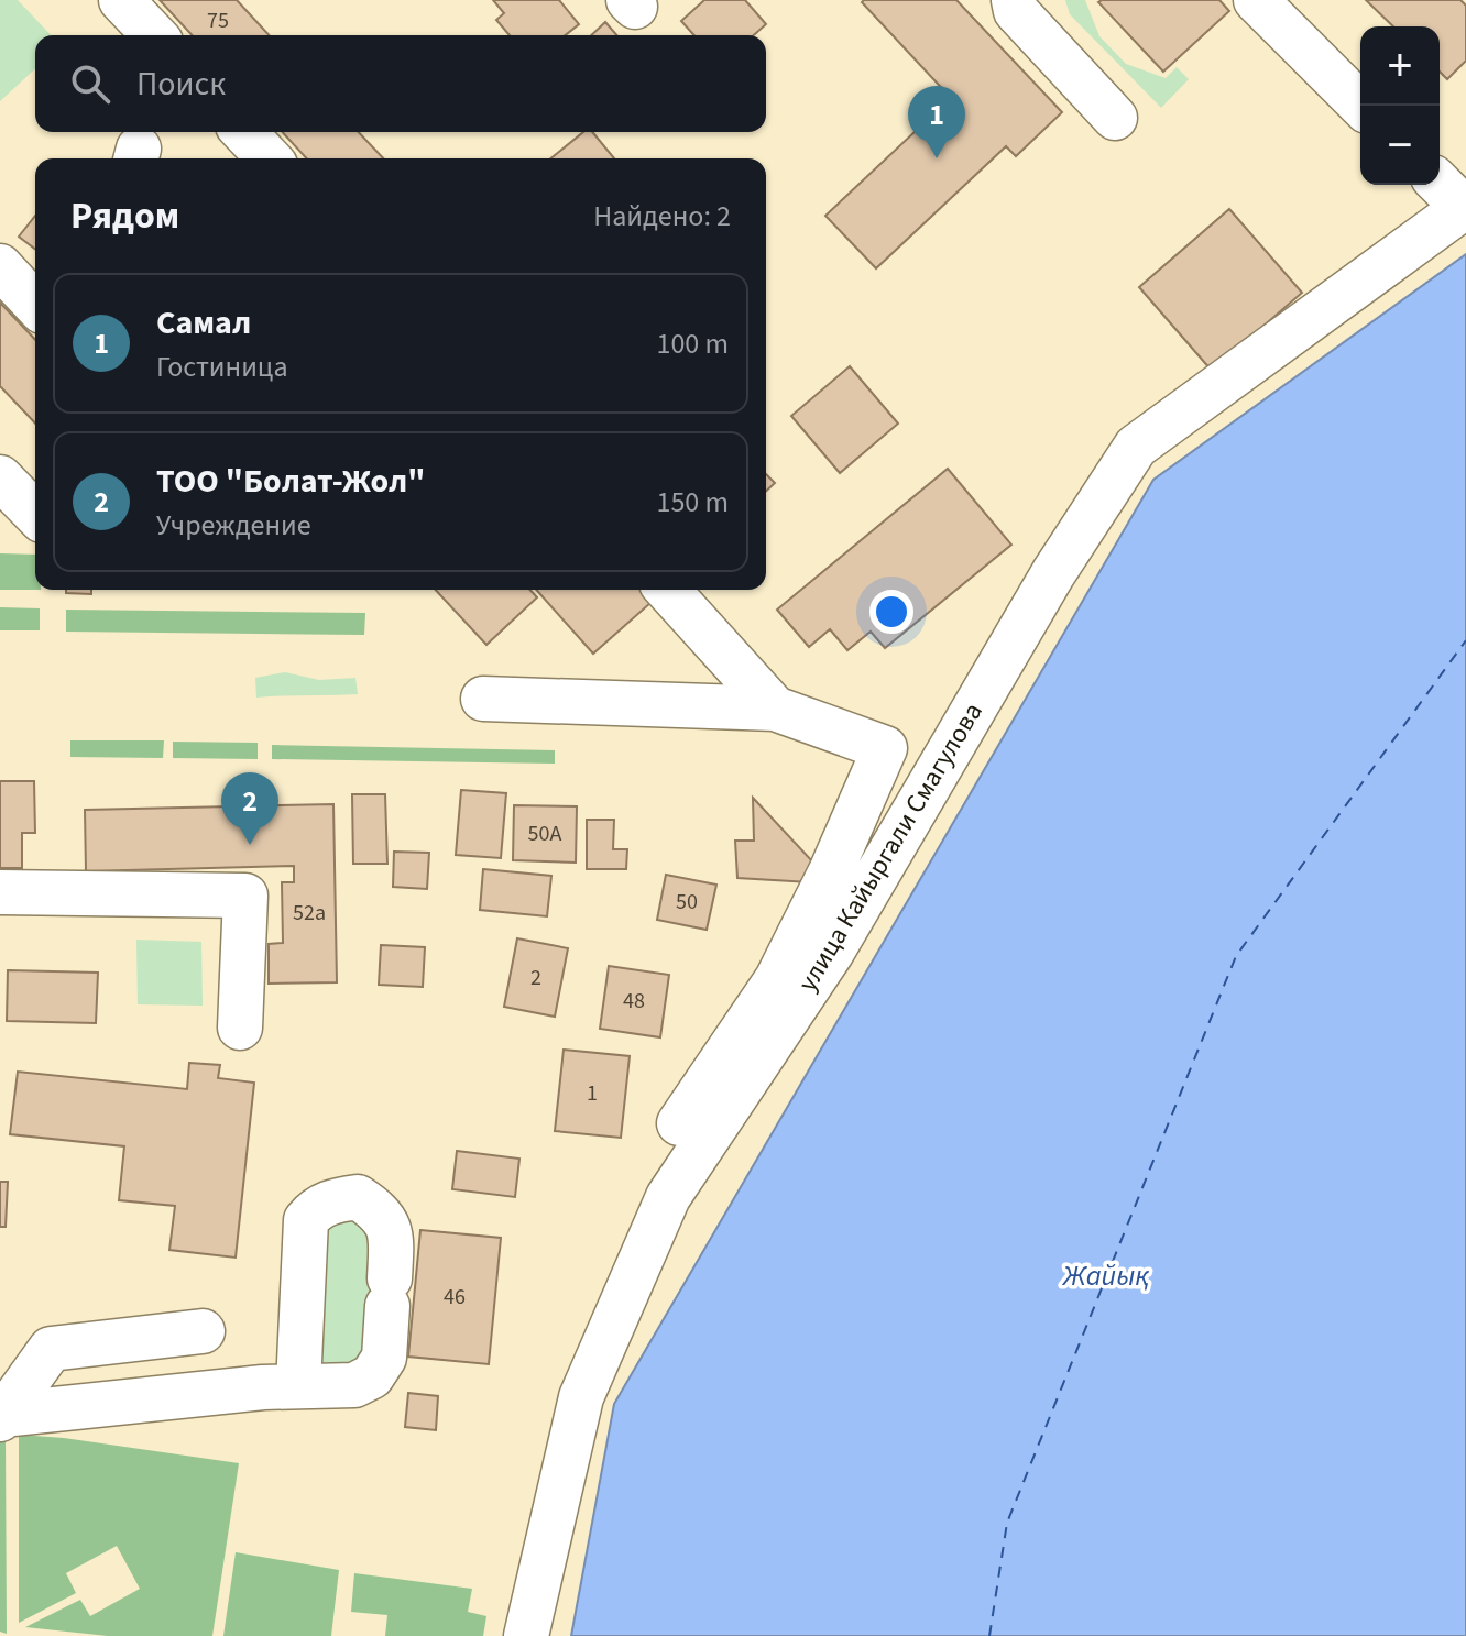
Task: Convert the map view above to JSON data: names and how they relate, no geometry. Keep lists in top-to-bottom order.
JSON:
{
  "streets": {
    "street": ["улица Кайыргали Смагулова"]
  },
  "water": ["Жайық"],
  "house_numbers": [
    "75",
    "50А",
    "50",
    "52а",
    "2",
    "48",
    "1",
    "46"
  ],
  "page": {
    "map_buttons": ["+", "−"],
    "search": "Поиск",
    "pins": ["1", "2"],
    "heading": ["Рядом", "Найдено: 2"],
    "list": [
      {
        "mark": "1",
        "name": "Самал",
        "note": "Гостиница",
        "value": "100 m"
      },
      {
        "mark": "2",
        "name": "ТОО \"Болат-Жол\"",
        "note": "Учреждение",
        "value": "150 m"
      }
    ]
  }
}
